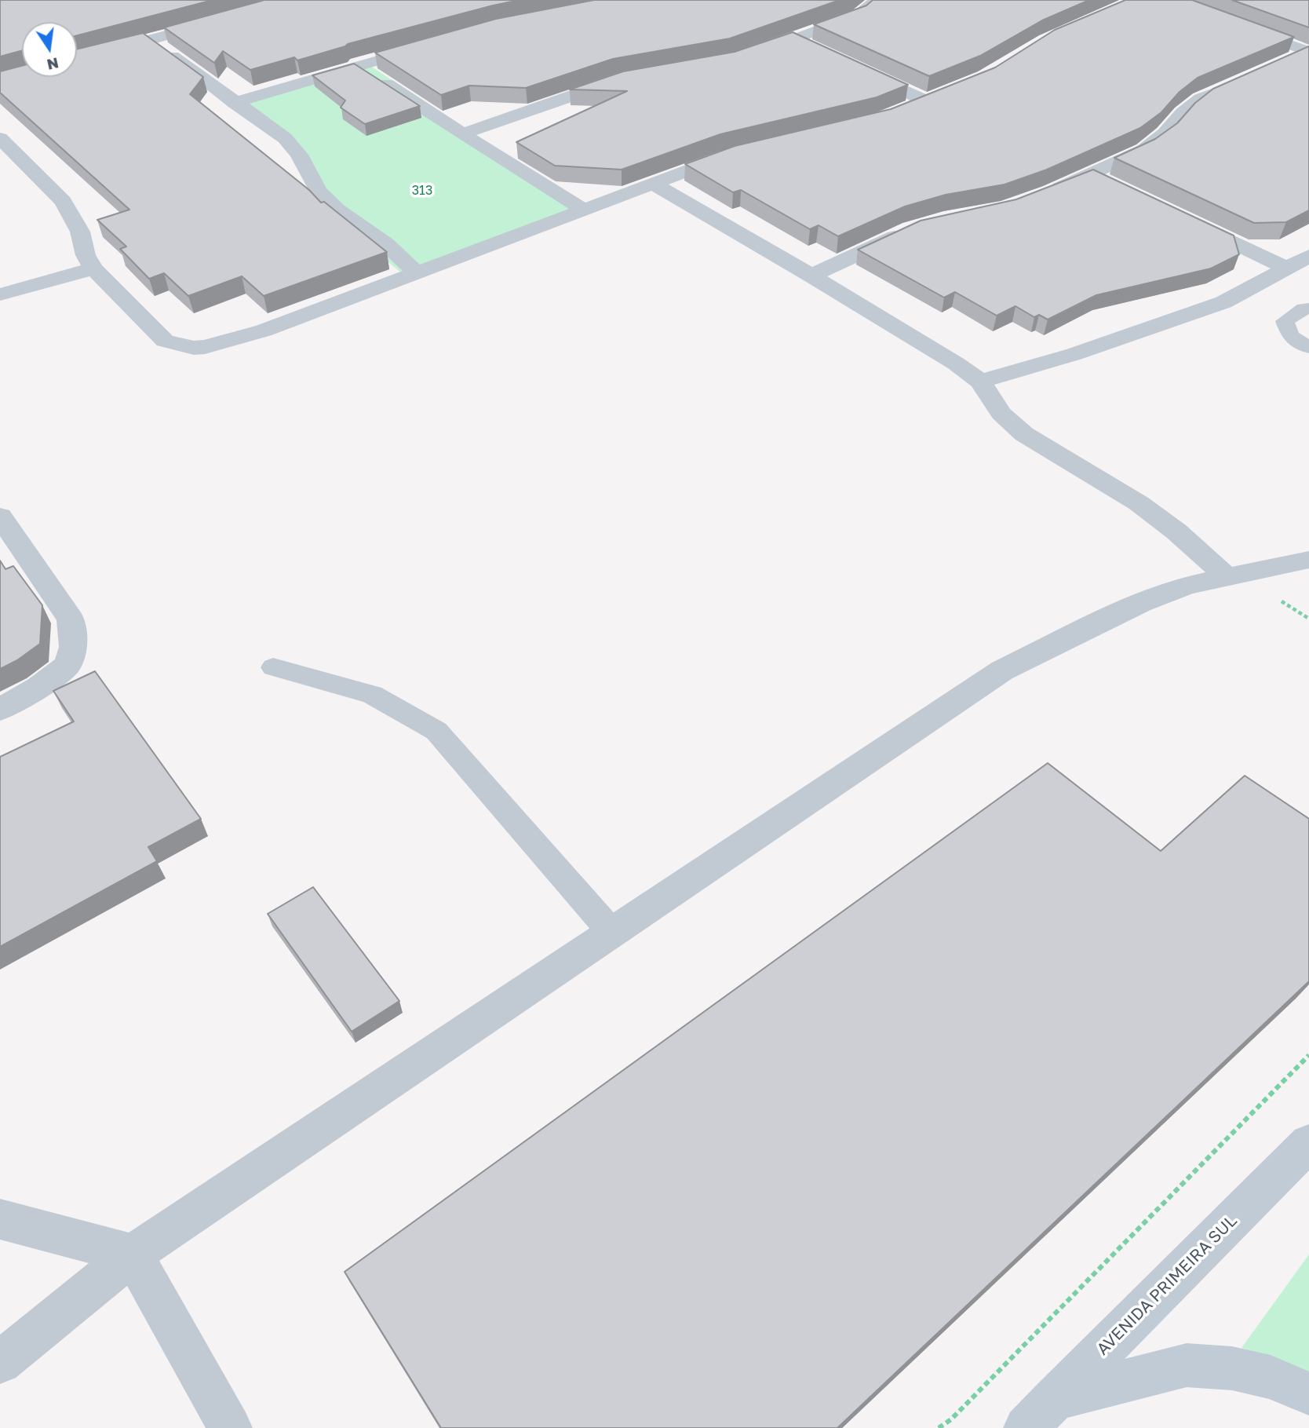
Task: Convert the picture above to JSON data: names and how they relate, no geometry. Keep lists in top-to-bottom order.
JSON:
{
  "streets": {
    "main road": ["AVENIDA PRIMEIRA SUL"]
  },
  "parks": ["313"],
  "north": "bottom"
}
